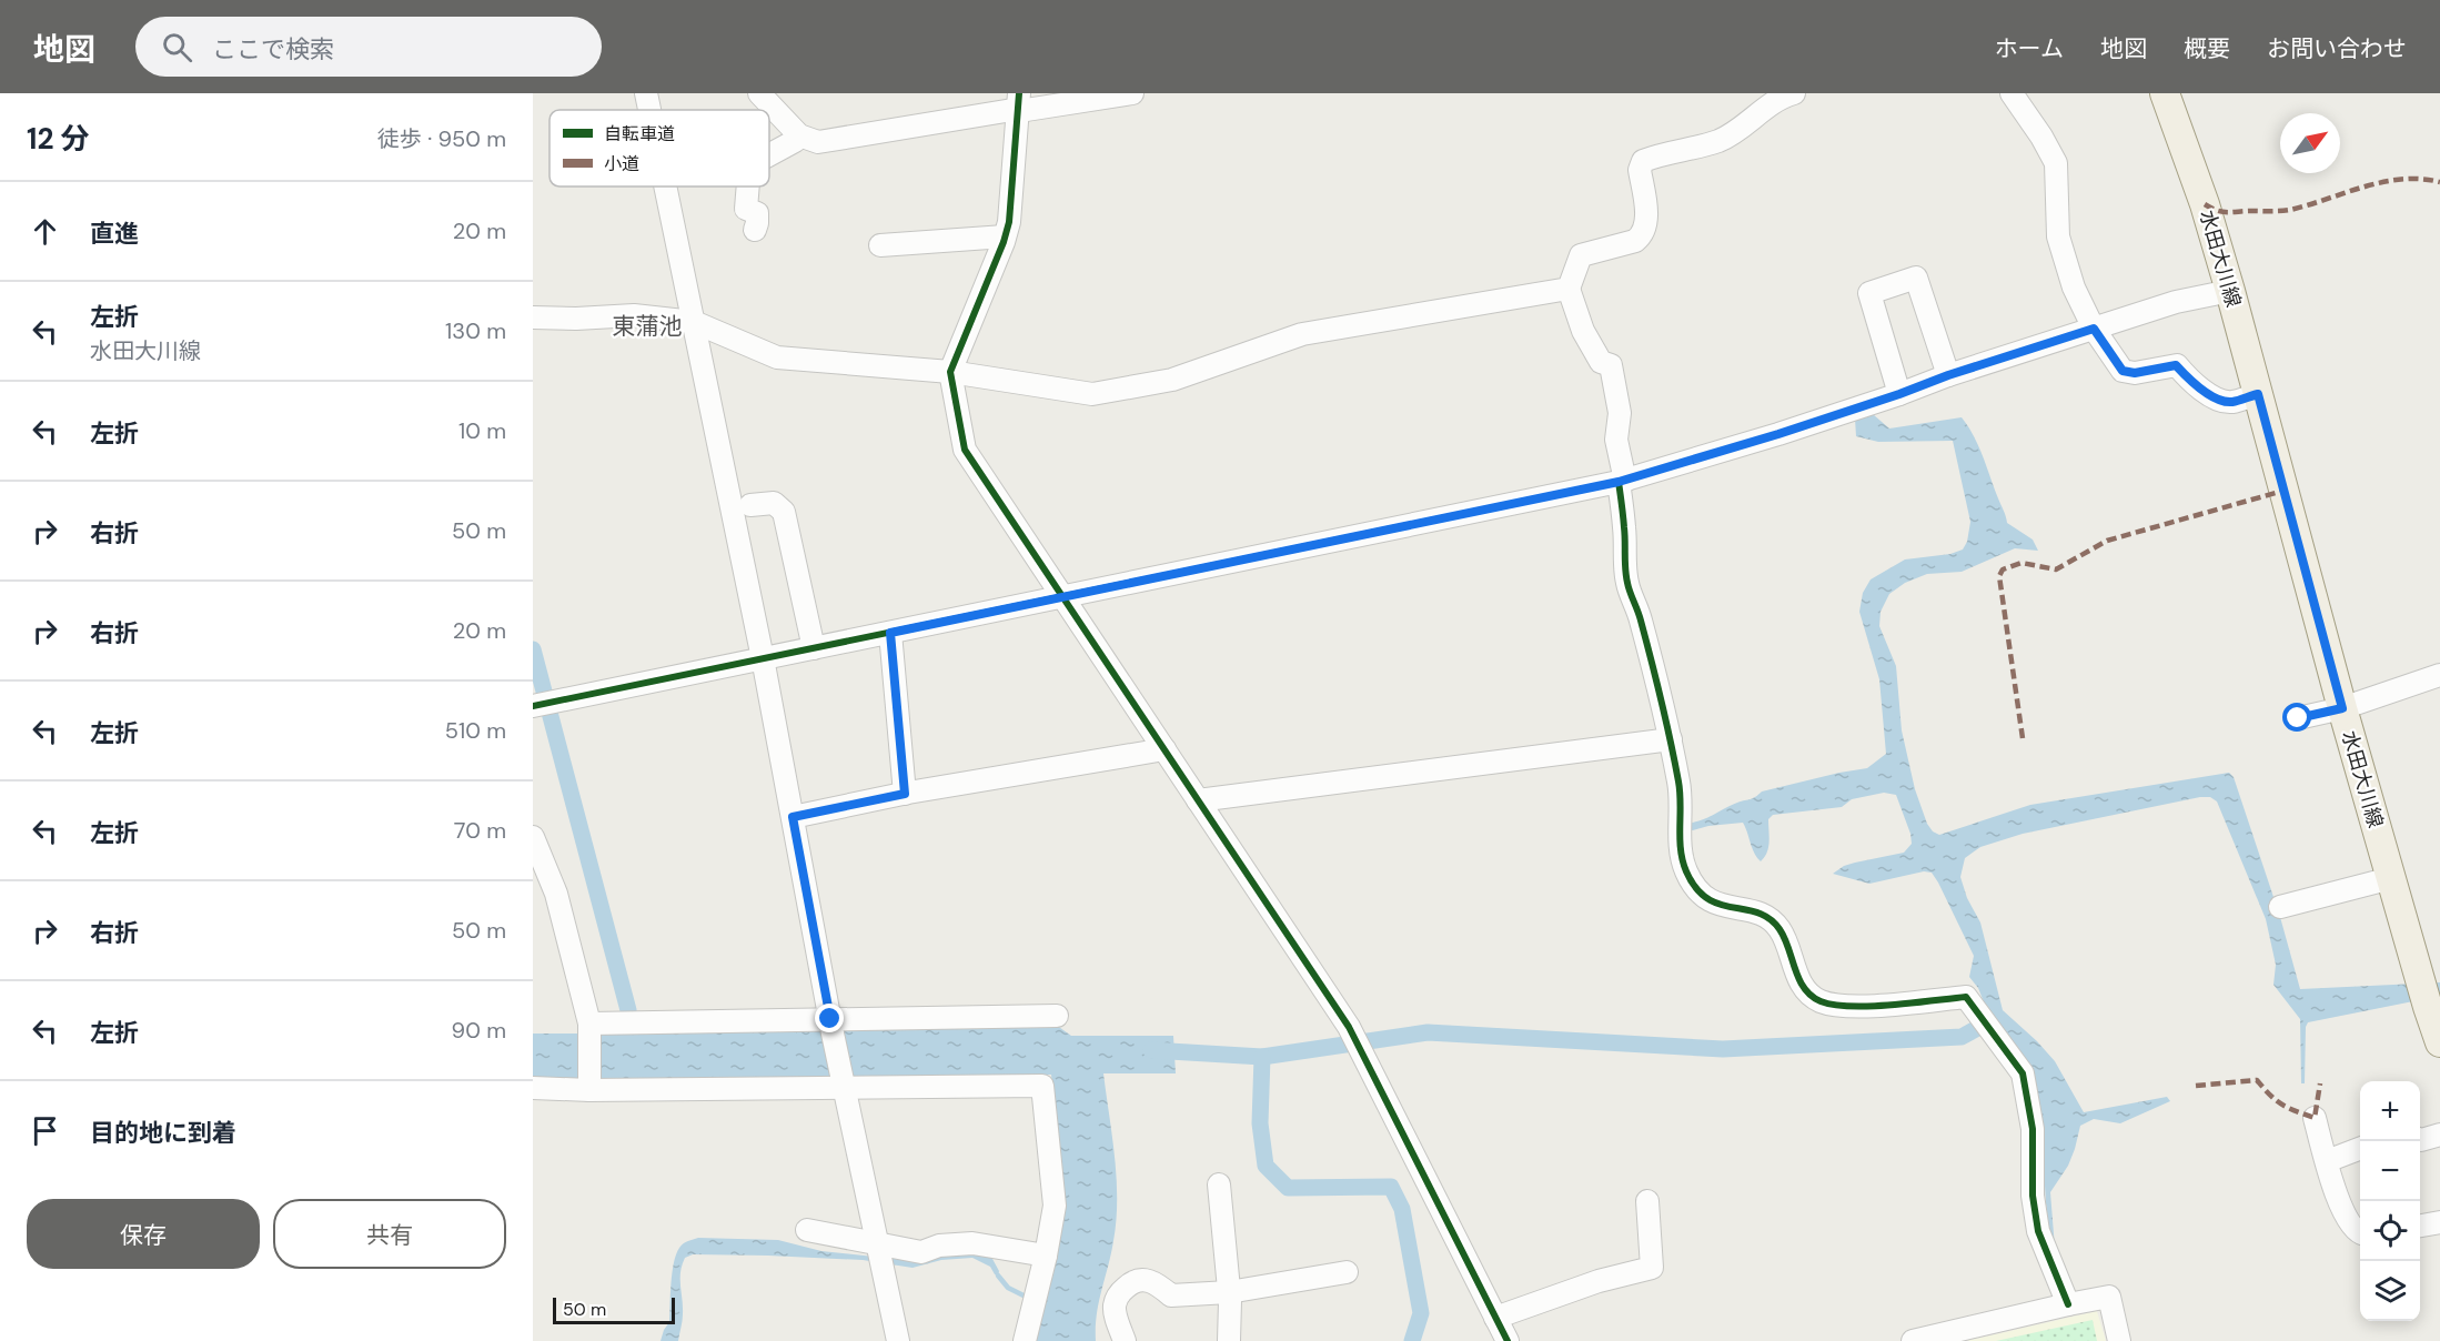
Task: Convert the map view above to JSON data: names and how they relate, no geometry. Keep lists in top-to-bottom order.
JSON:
{
  "streets": {
    "main road": ["水田大川線"]
  },
  "districts": ["東蒲池"],
  "legend": ["自転車道", "小道"],
  "scale_bar": "50 m",
  "north": "top right",
  "page": {
    "header": "地図",
    "search": "ここで検索",
    "nav": [
      "ホーム",
      "地図",
      "概要",
      "お問い合わせ"
    ],
    "heading": ["12 分", "徒歩 · 950 m"],
    "list": [
      ["直進", "20 m"],
      ["左折", "水田大川線", "130 m"],
      ["左折", "10 m"],
      ["右折", "50 m"],
      ["右折", "20 m"],
      ["左折", "510 m"],
      ["左折", "70 m"],
      ["右折", "50 m"],
      ["左折", "90 m"],
      "目的地に到着"
    ],
    "map_buttons": ["+", "−"],
    "buttons": ["保存", "共有"],
    "scale": "50 m"
  }
}
